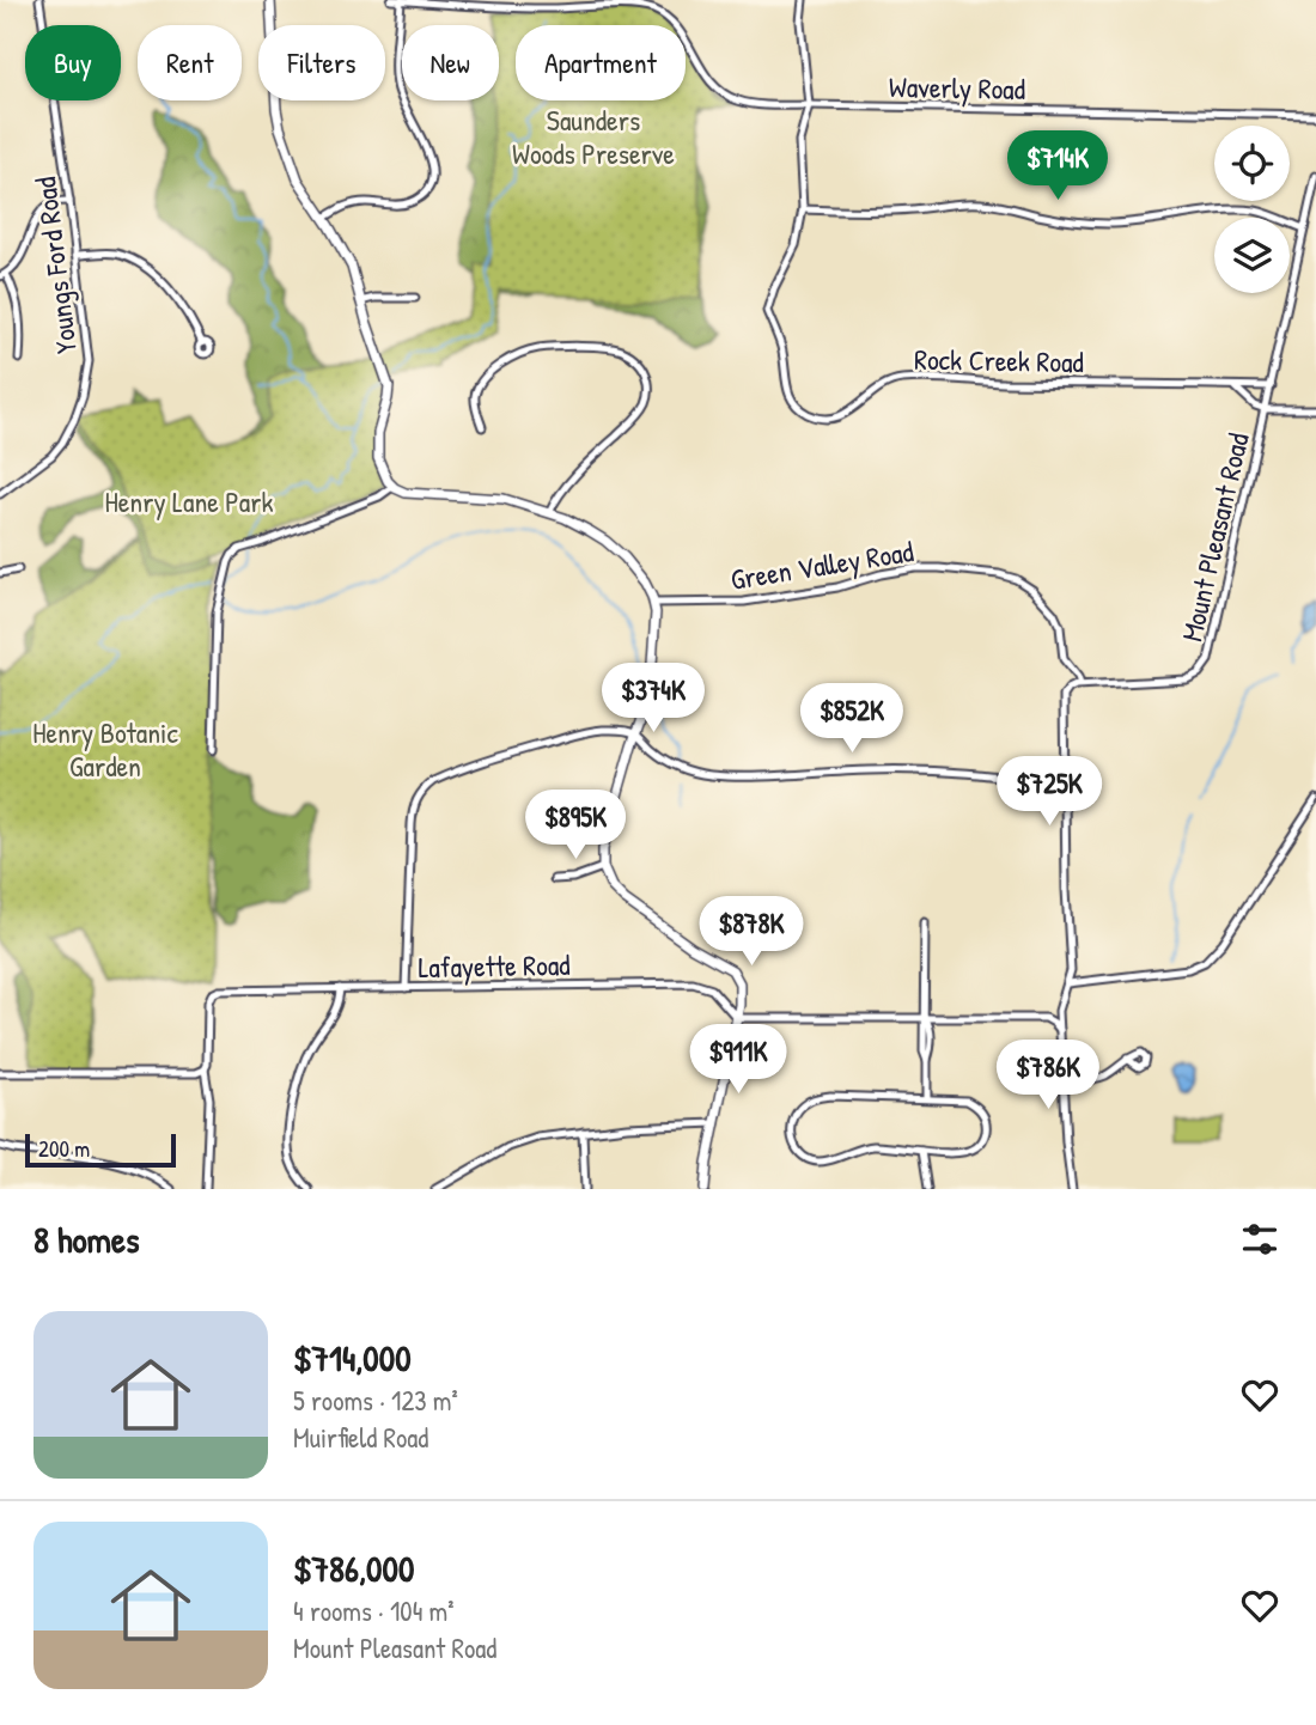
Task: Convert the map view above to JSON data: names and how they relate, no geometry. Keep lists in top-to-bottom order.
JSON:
{
  "streets": {
    "street": [
      "Waverly Road",
      "Youngs Ford Road",
      "Rock Creek Road",
      "Mount Pleasant Road",
      "Green Valley Road",
      "Lafayette Road"
    ]
  },
  "crossings": [
    ["Waverly Road", "Rock Creek Road"],
    ["Rock Creek Road", "Mount Pleasant Road"],
    ["Mount Pleasant Road", "Green Valley Road"]
  ],
  "parks": ["Saunders Woods Preserve", "Henry Lane Park", "Henry Botanic Garden"],
  "scale_bar": "200 m",
  "page": {
    "chip": [
      "Buy",
      "Rent",
      "Filters",
      "New",
      "Apartment"
    ],
    "price": [
      "$714K",
      "$374K",
      "$852K",
      "$725K",
      "$895K",
      "$878K",
      "$911K",
      "$786K"
    ],
    "scale": "200 m",
    "heading": "8 homes",
    "list": [
      {
        "name": "$714,000",
        "note": "5 rooms · 123 m² · Muirfield Road"
      },
      {
        "name": "$786,000",
        "note": "4 rooms · 104 m² · Mount Pleasant Road"
      }
    ]
  }
}
